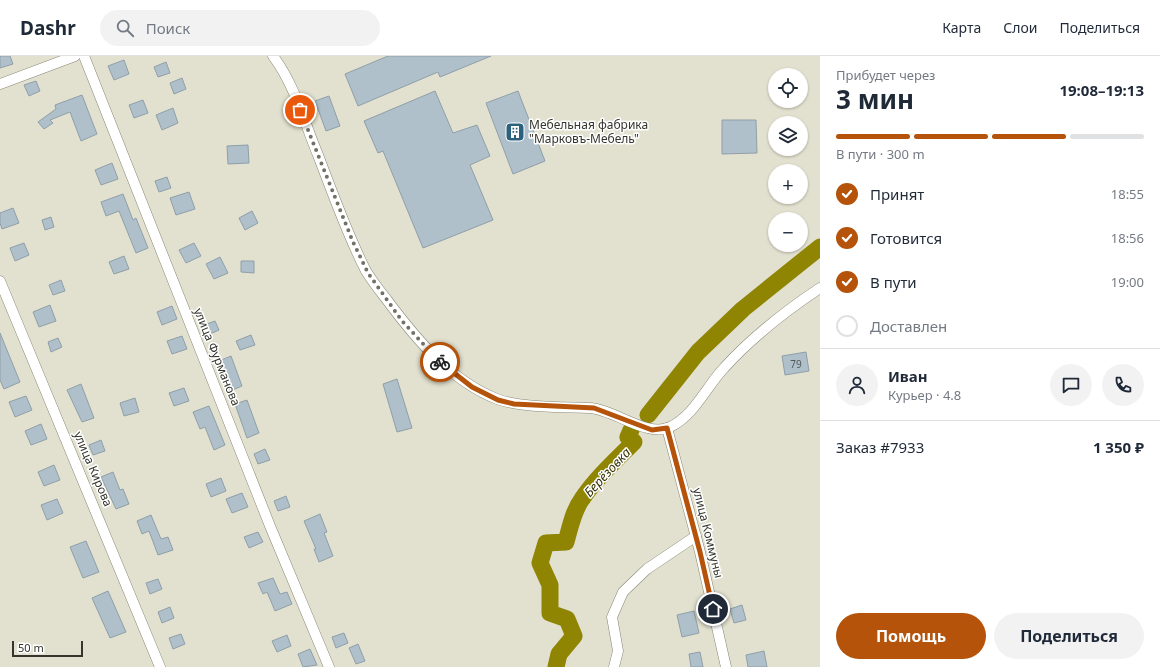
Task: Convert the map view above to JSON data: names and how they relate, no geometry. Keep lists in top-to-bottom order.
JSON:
{
  "streets": {
    "street": ["улица Фурманова", "улица Кирова", "улица Коммуны"]
  },
  "water": ["Берёзовка"],
  "places": {
    "building": ["Мебельная фабрика \"Марковъ-Мебель\""]
  },
  "house_numbers": ["79"],
  "scale_bar": "50 m",
  "page": {
    "header": "Dashr",
    "search": "Поиск",
    "nav": ["Карта", "Слои", "Поделиться"],
    "heading": ["3 мин", "Прибудет через", "19:08–19:13"],
    "panel": [
      "Иван",
      "Курьер · 4.8",
      "Заказ #7933",
      "1 350 ₽"
    ],
    "map_buttons": ["+", "−"],
    "bar": "В пути · 300 m",
    "list": [
      ["Принят", "18:55"],
      ["Готовится", "18:56"],
      ["В пути", "19:00"],
      "Доставлен"
    ],
    "buttons": ["Помощь", "Поделиться"],
    "scale": "50 m"
  }
}
